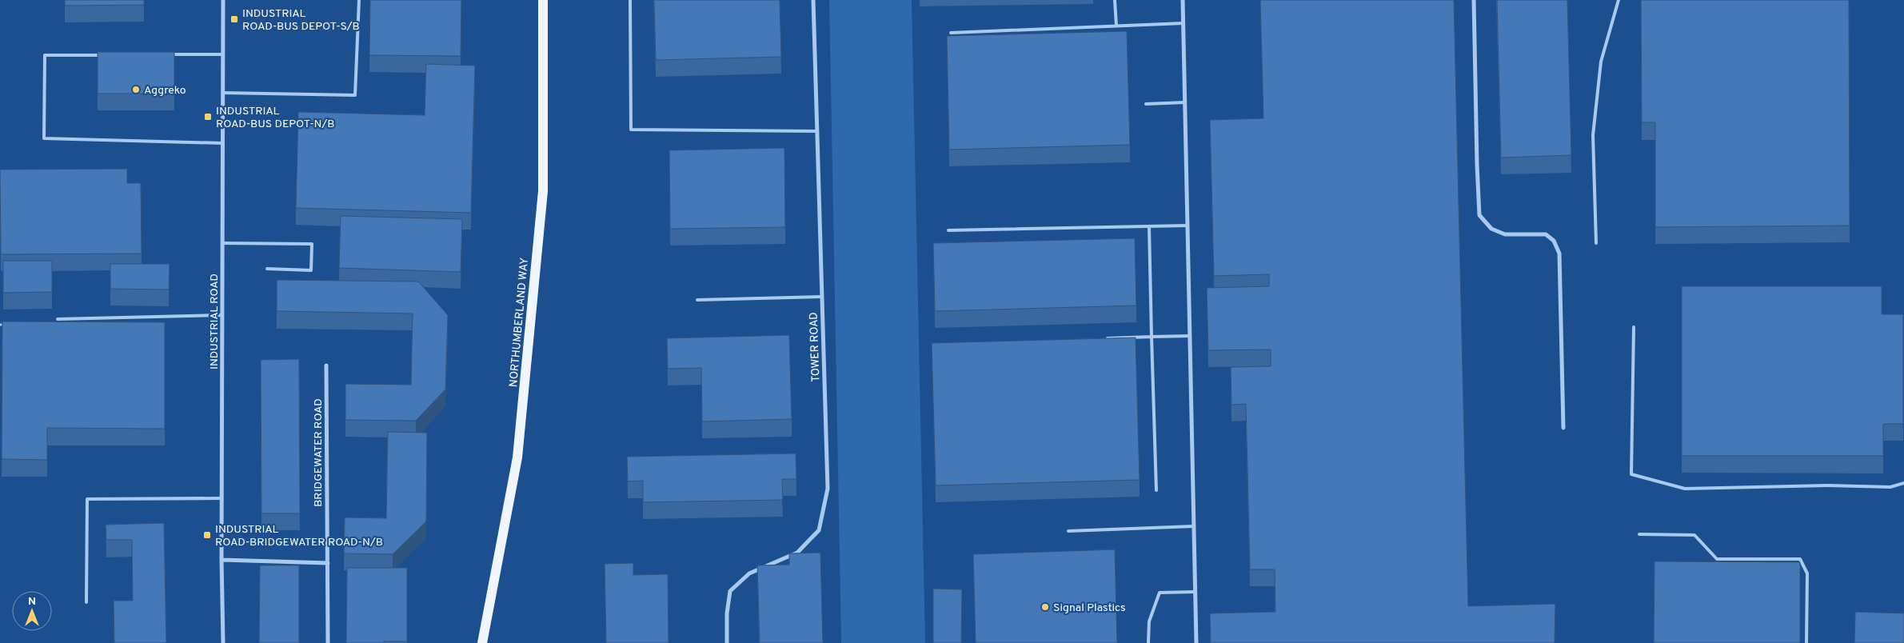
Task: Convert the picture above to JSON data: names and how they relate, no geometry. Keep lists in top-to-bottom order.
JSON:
{
  "streets": {
    "main road": ["NORTHUMBERLAND WAY"],
    "street": ["INDUSTRIAL ROAD", "TOWER ROAD", "BRIDGEWATER ROAD"]
  },
  "places": {
    "transit": ["INDUSTRIAL ROAD-BUS DEPOT-S/B", "INDUSTRIAL ROAD-BUS DEPOT-N/B", "INDUSTRIAL ROAD-BRIDGEWATER ROAD-N/B"],
    "other": ["Aggreko", "Signal Plastics"]
  },
  "north": "top"
}
